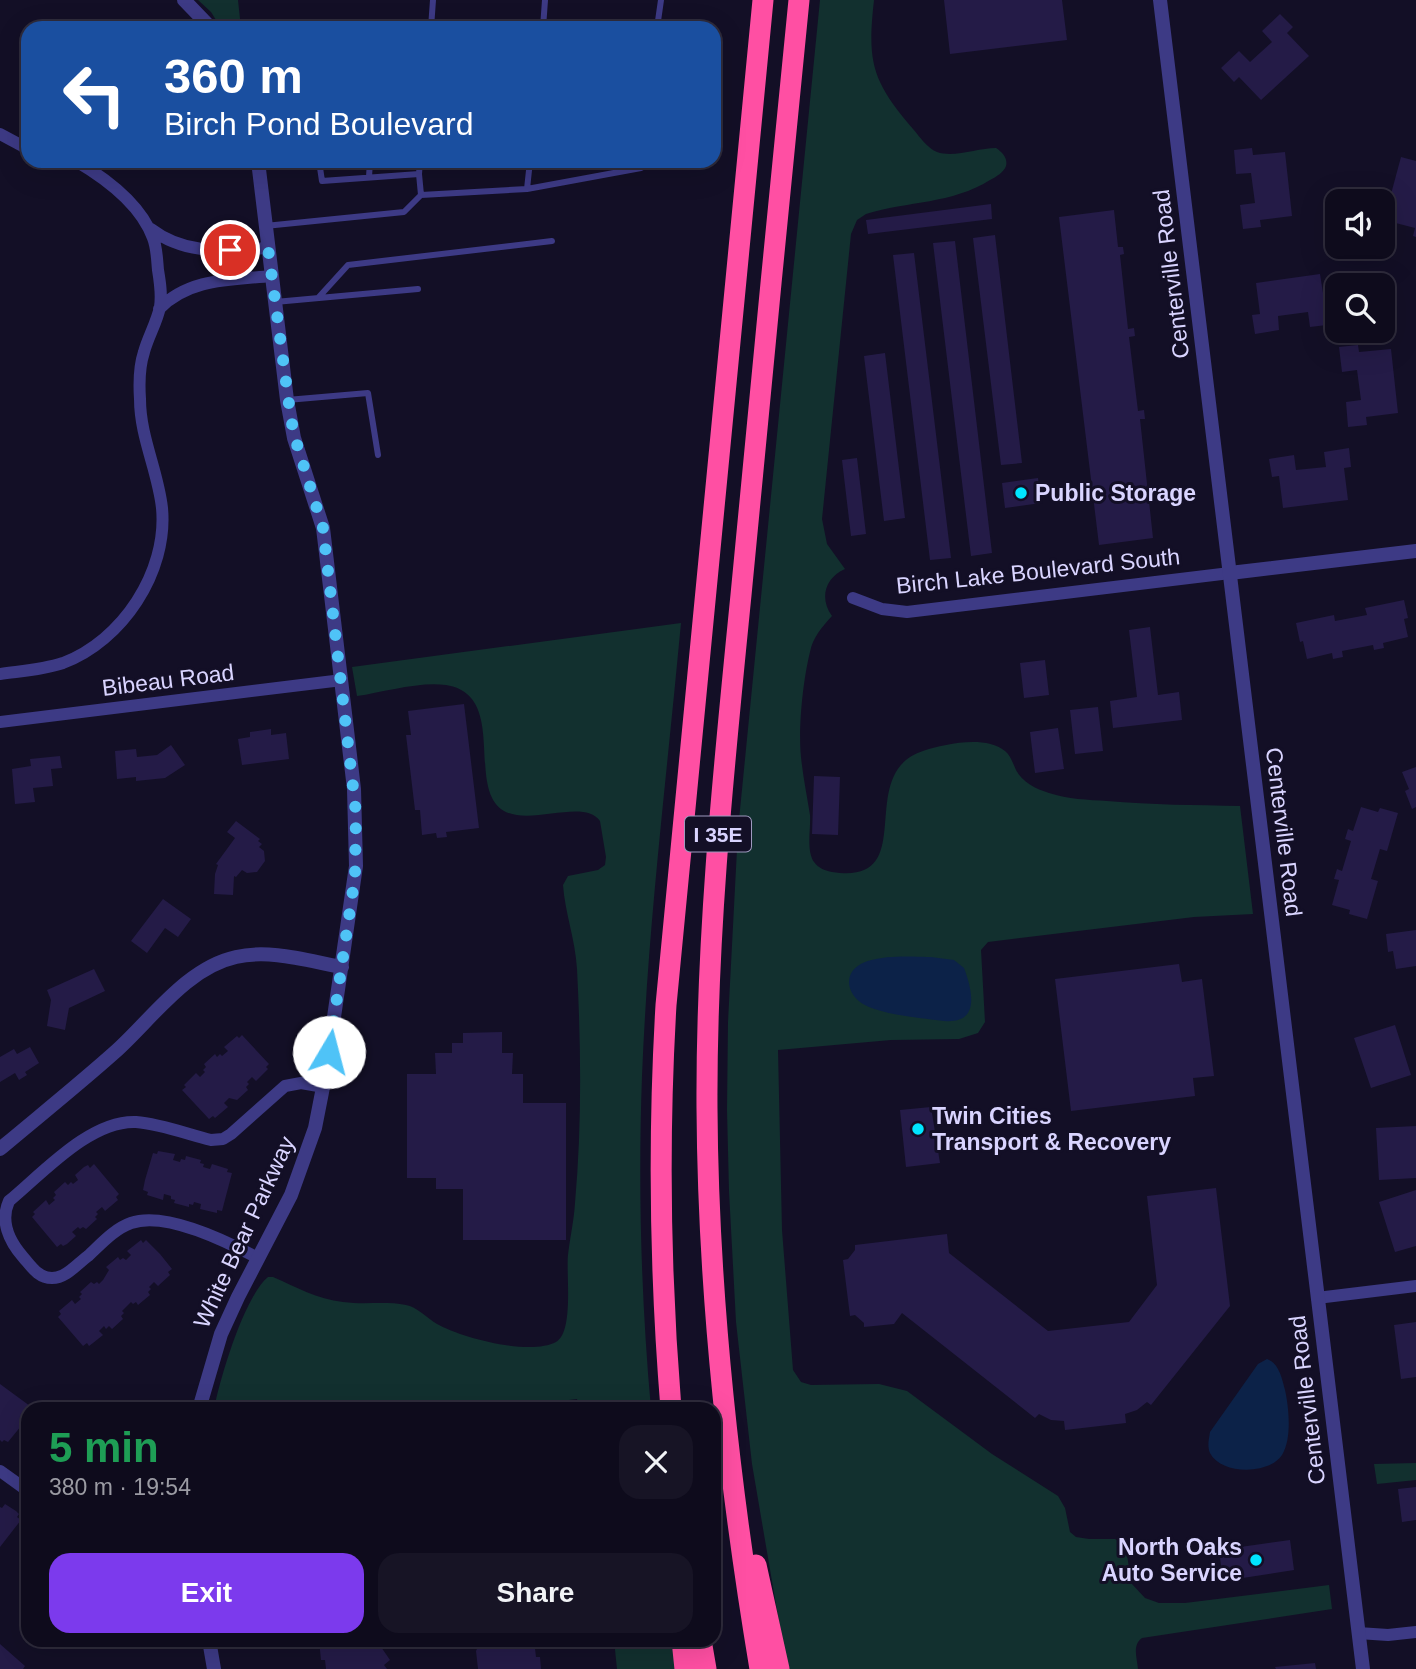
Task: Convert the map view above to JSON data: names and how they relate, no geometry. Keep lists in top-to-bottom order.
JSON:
{
  "streets": {
    "highway": ["I 35E"],
    "street": [
      "Centerville Road",
      "Birch Lake Boulevard South",
      "Bibeau Road",
      "White Bear Parkway"
    ]
  },
  "crossings": [
    ["Centerville Road", "Birch Lake Boulevard South"],
    ["Bibeau Road", "White Bear Parkway"]
  ],
  "places": ["Public Storage", "Twin Cities Transport & Recovery", "North Oaks Auto Service"],
  "page": {
    "turn": ["360 m", "Birch Pond Boulevard"],
    "heading": ["5 min", "380 m · 19:54"],
    "buttons": ["Exit", "Share"]
  }
}
